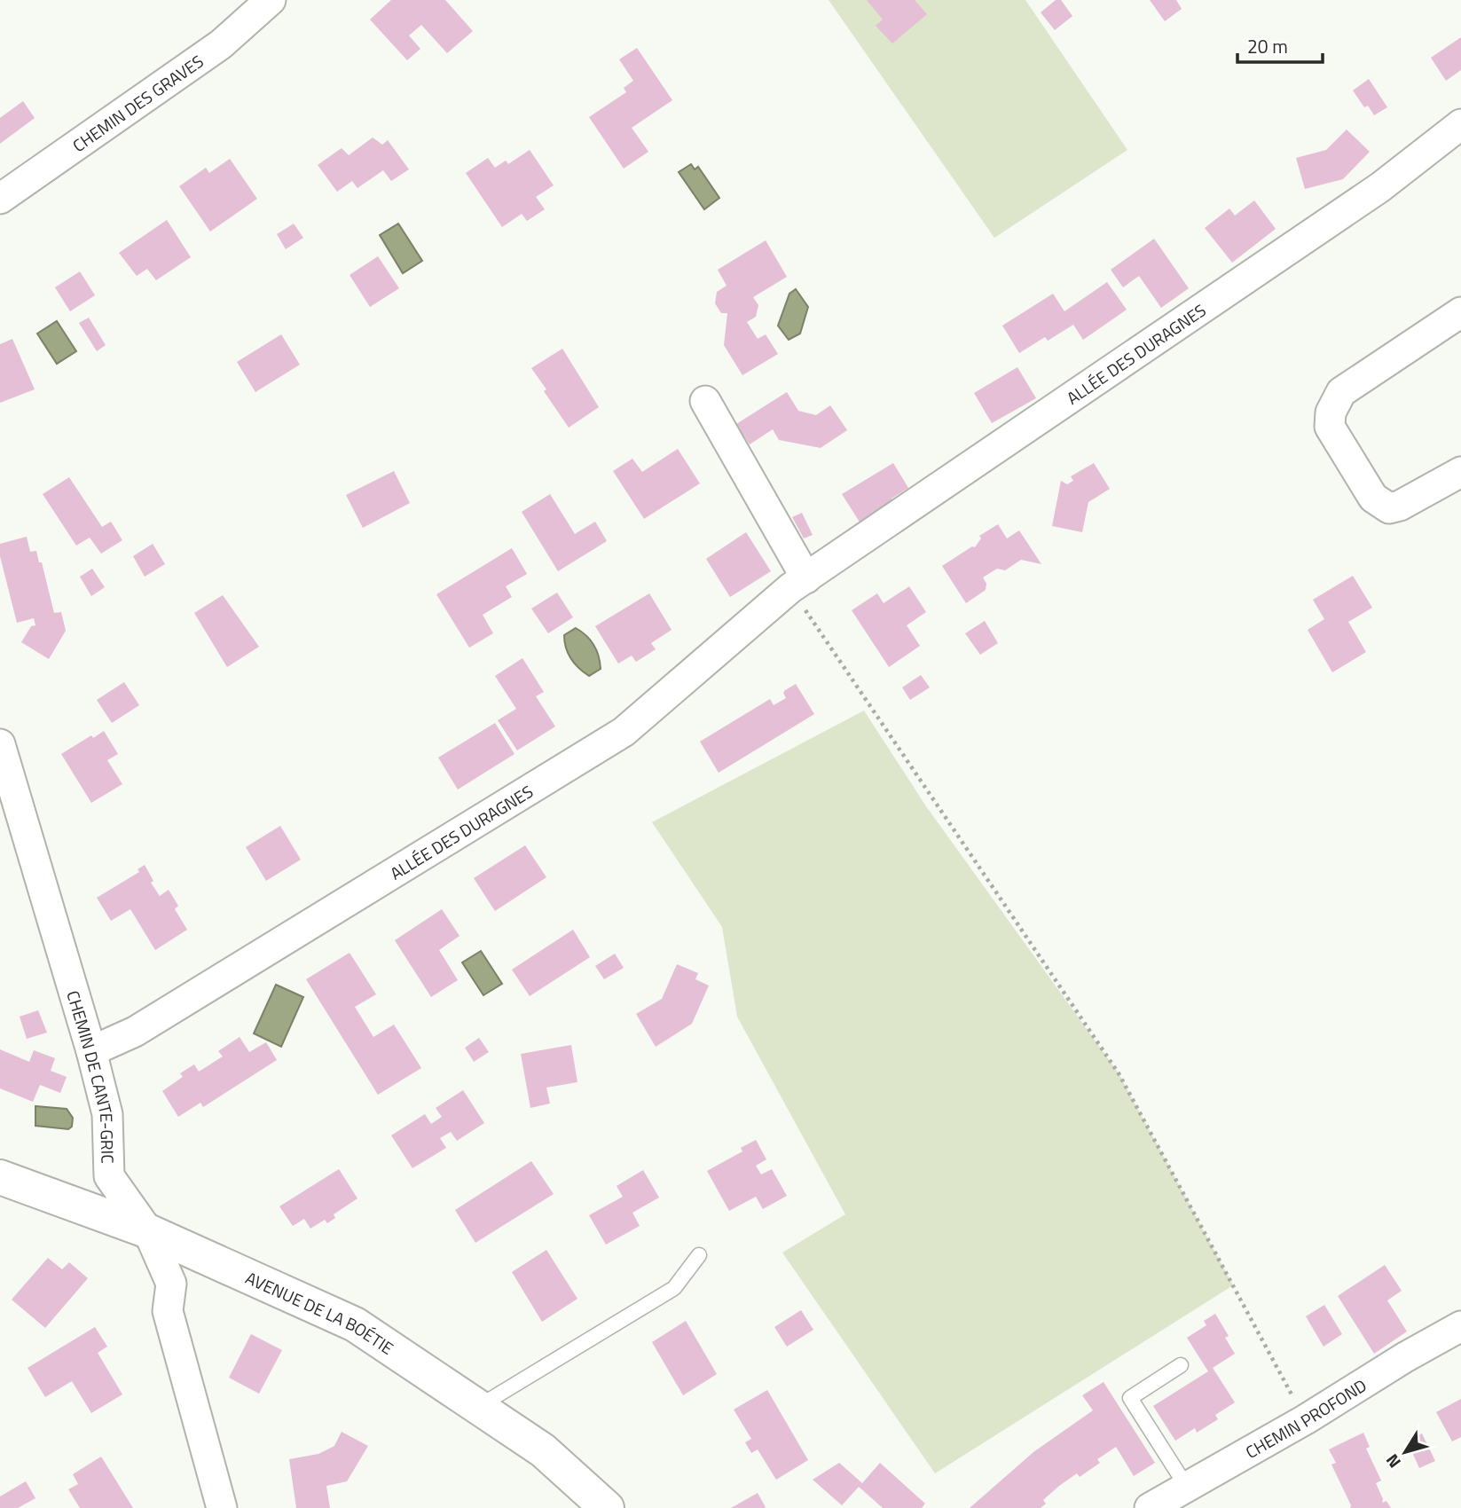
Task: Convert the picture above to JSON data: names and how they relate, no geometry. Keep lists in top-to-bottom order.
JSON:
{
  "streets": {
    "main road": ["AVENUE DE LA BOÉTIE"],
    "street": [
      "CHEMIN DES GRAVES",
      "ALLÉE DES DURAGNES",
      "CHEMIN DE CANTE-GRIC",
      "CHEMIN PROFOND"
    ]
  },
  "crossings": [
    ["ALLÉE DES DURAGNES", "CHEMIN DE CANTE-GRIC"],
    ["CHEMIN DE CANTE-GRIC", "AVENUE DE LA BOÉTIE"]
  ],
  "scale_bar": "20 m",
  "north": "bottom left"
}
